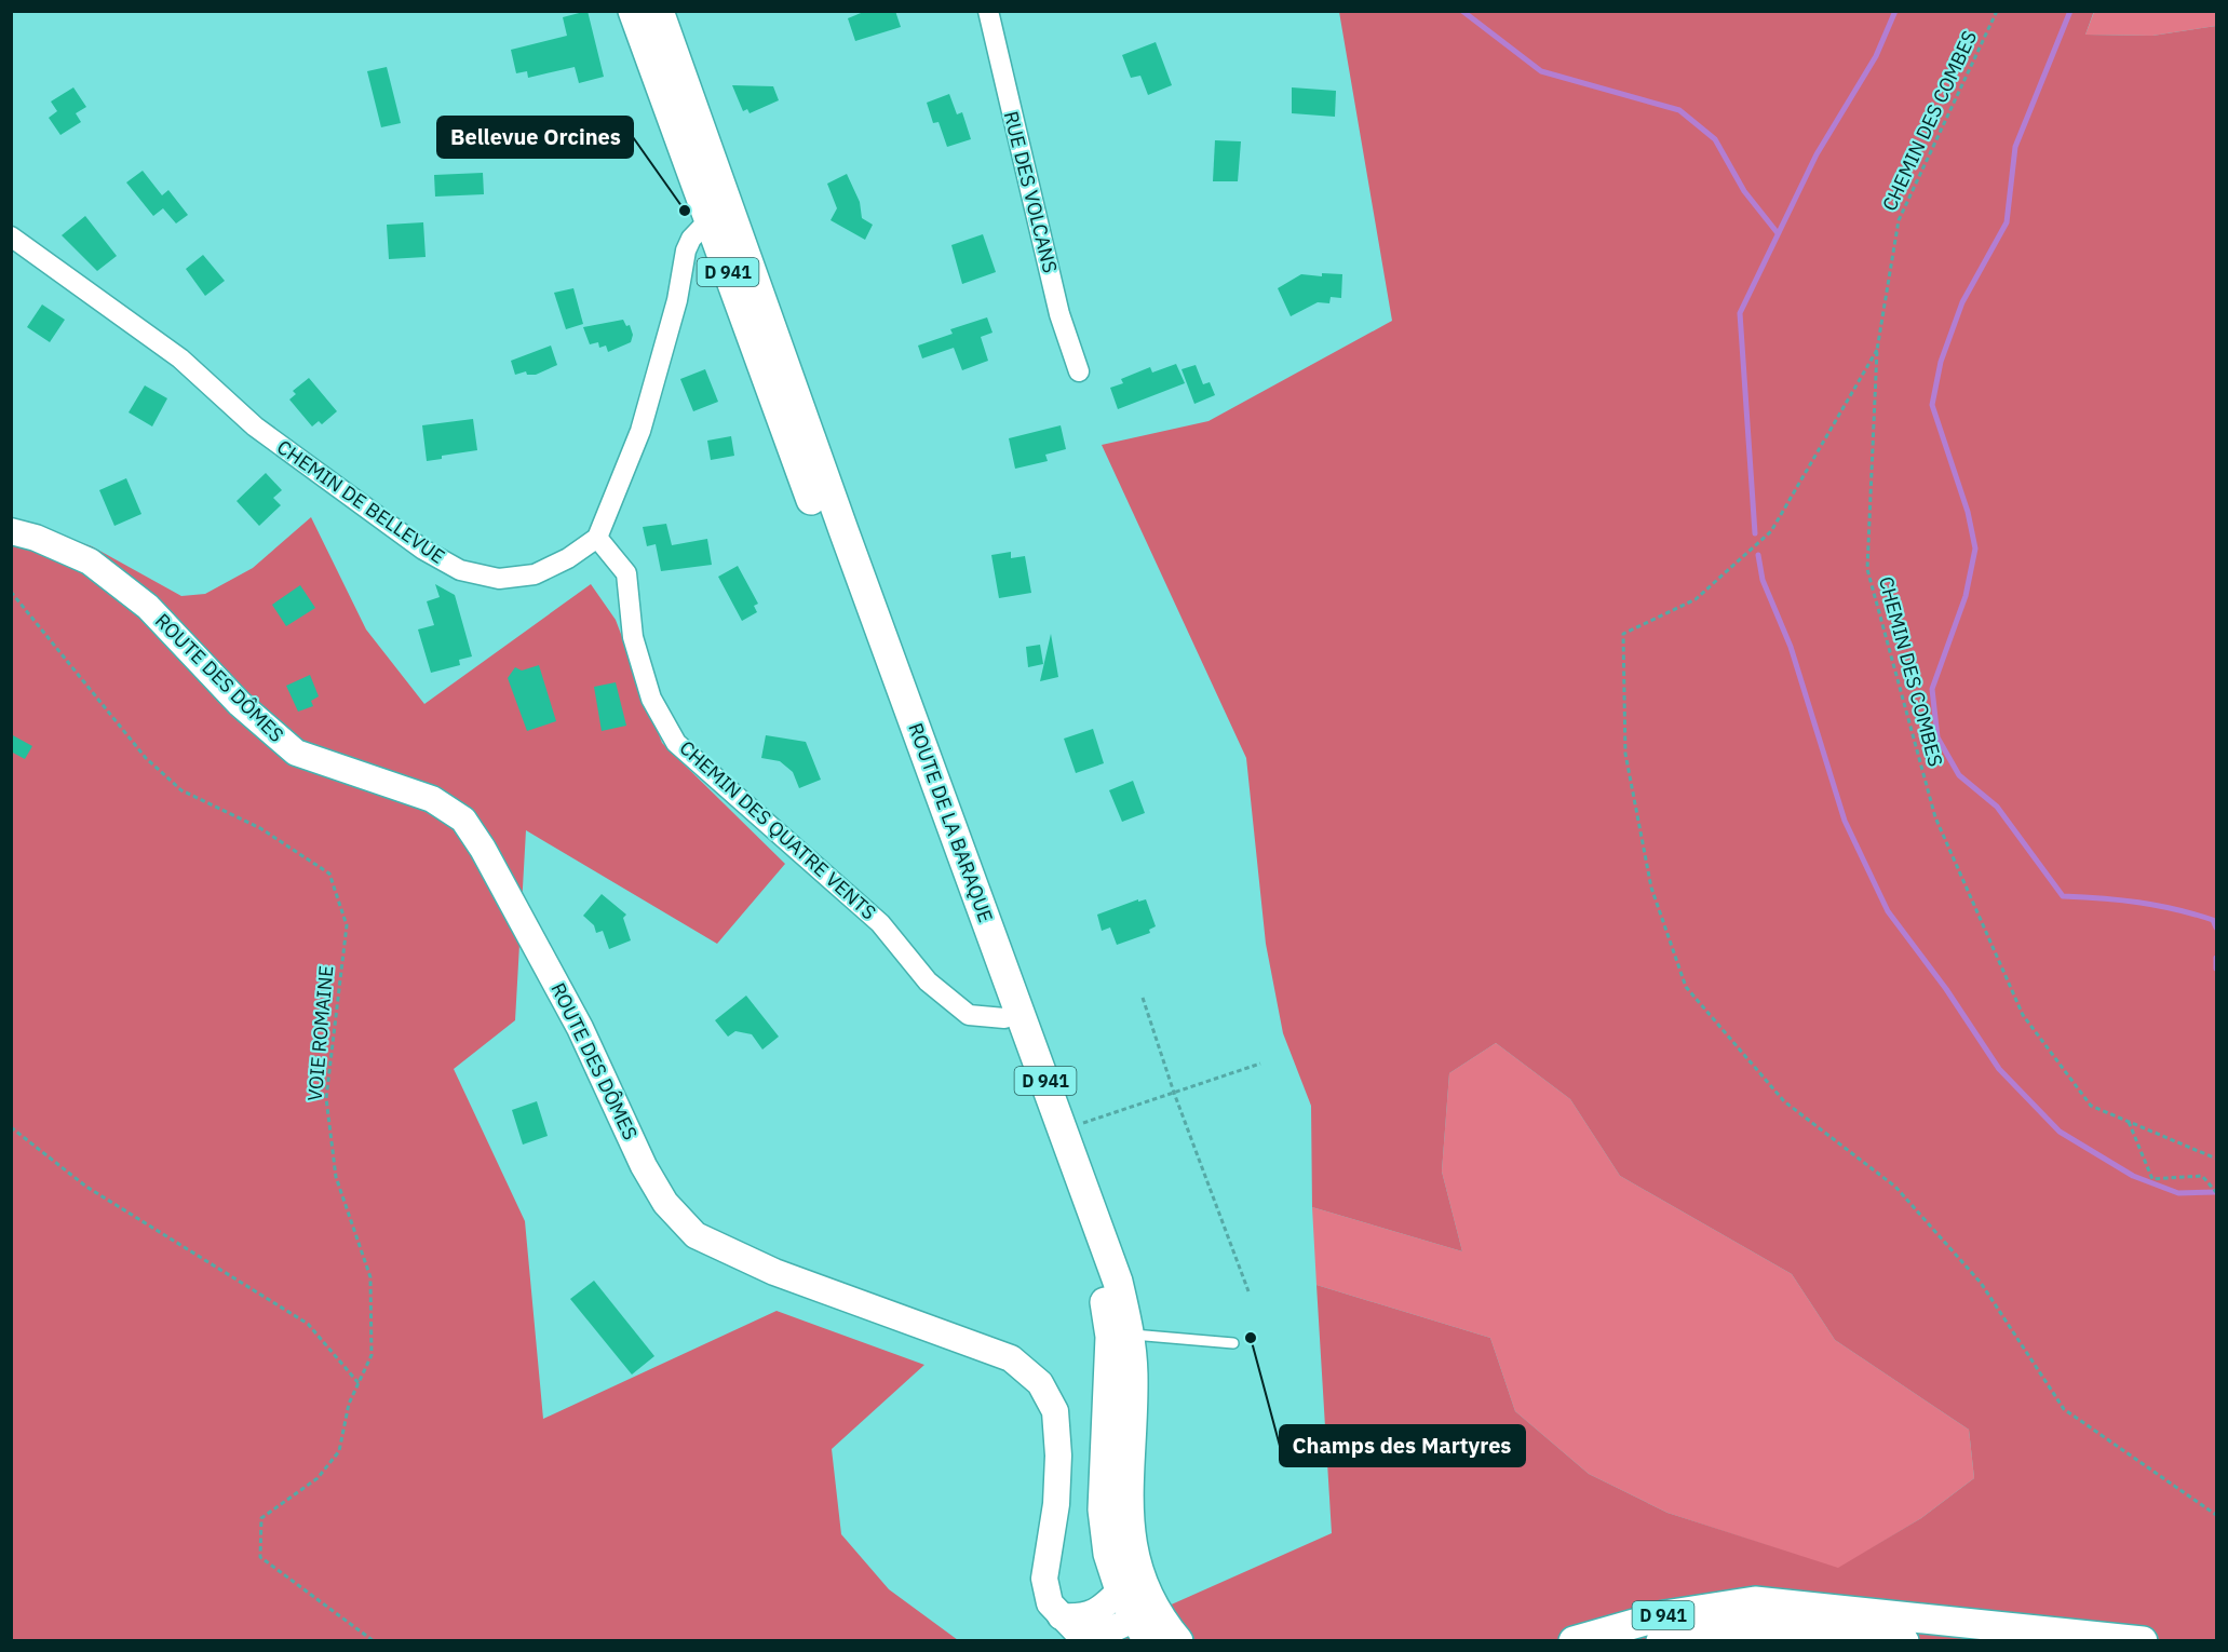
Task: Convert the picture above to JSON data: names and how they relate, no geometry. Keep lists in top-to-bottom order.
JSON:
{
  "streets": {
    "main road": ["D 941", "ROUTE DE LA BARAQUE"],
    "street": [
      "RUE DES VOLCANS",
      "CHEMIN DE BELLEVUE",
      "ROUTE DES DÔMES",
      "CHEMIN DES QUATRE VENTS"
    ],
    "path": ["CHEMIN DES COMBES", "VOIE ROMAINE"]
  },
  "crossings": [
    ["CHEMIN DE BELLEVUE", "CHEMIN DES QUATRE VENTS"],
    ["ROUTE DE LA BARAQUE", "CHEMIN DES QUATRE VENTS"]
  ],
  "places": ["Bellevue Orcines", "Champs des Martyres"]
}
